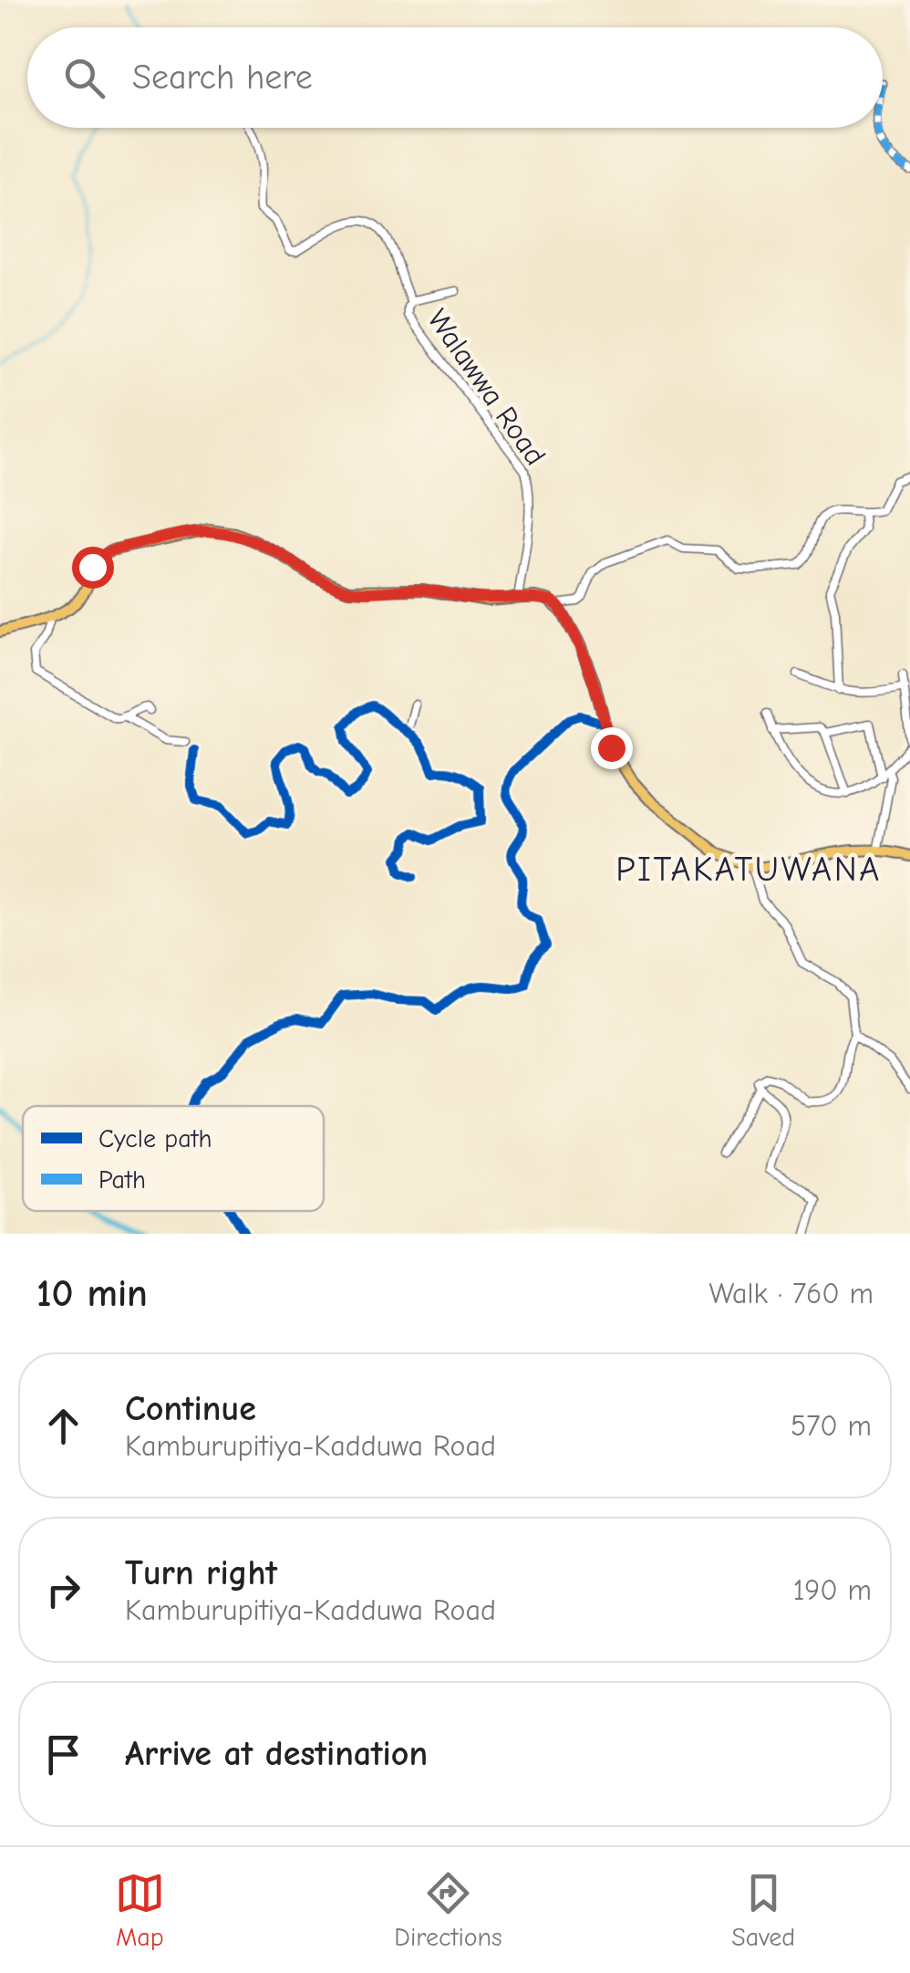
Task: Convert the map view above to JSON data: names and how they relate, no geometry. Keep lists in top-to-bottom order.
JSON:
{
  "streets": {
    "street": ["Walawwa Road"]
  },
  "districts": ["PITAKATUWANA"],
  "legend": ["Cycle path", "Path"],
  "page": {
    "search": "Search here",
    "heading": ["10 min", "Walk · 760 m"],
    "list": [
      ["Continue", "Kamburupitiya-Kadduwa Road", "570 m"],
      ["Turn right", "Kamburupitiya-Kadduwa Road", "190 m"],
      "Arrive at destination"
    ],
    "nav": ["Map", "Directions", "Saved"]
  }
}
